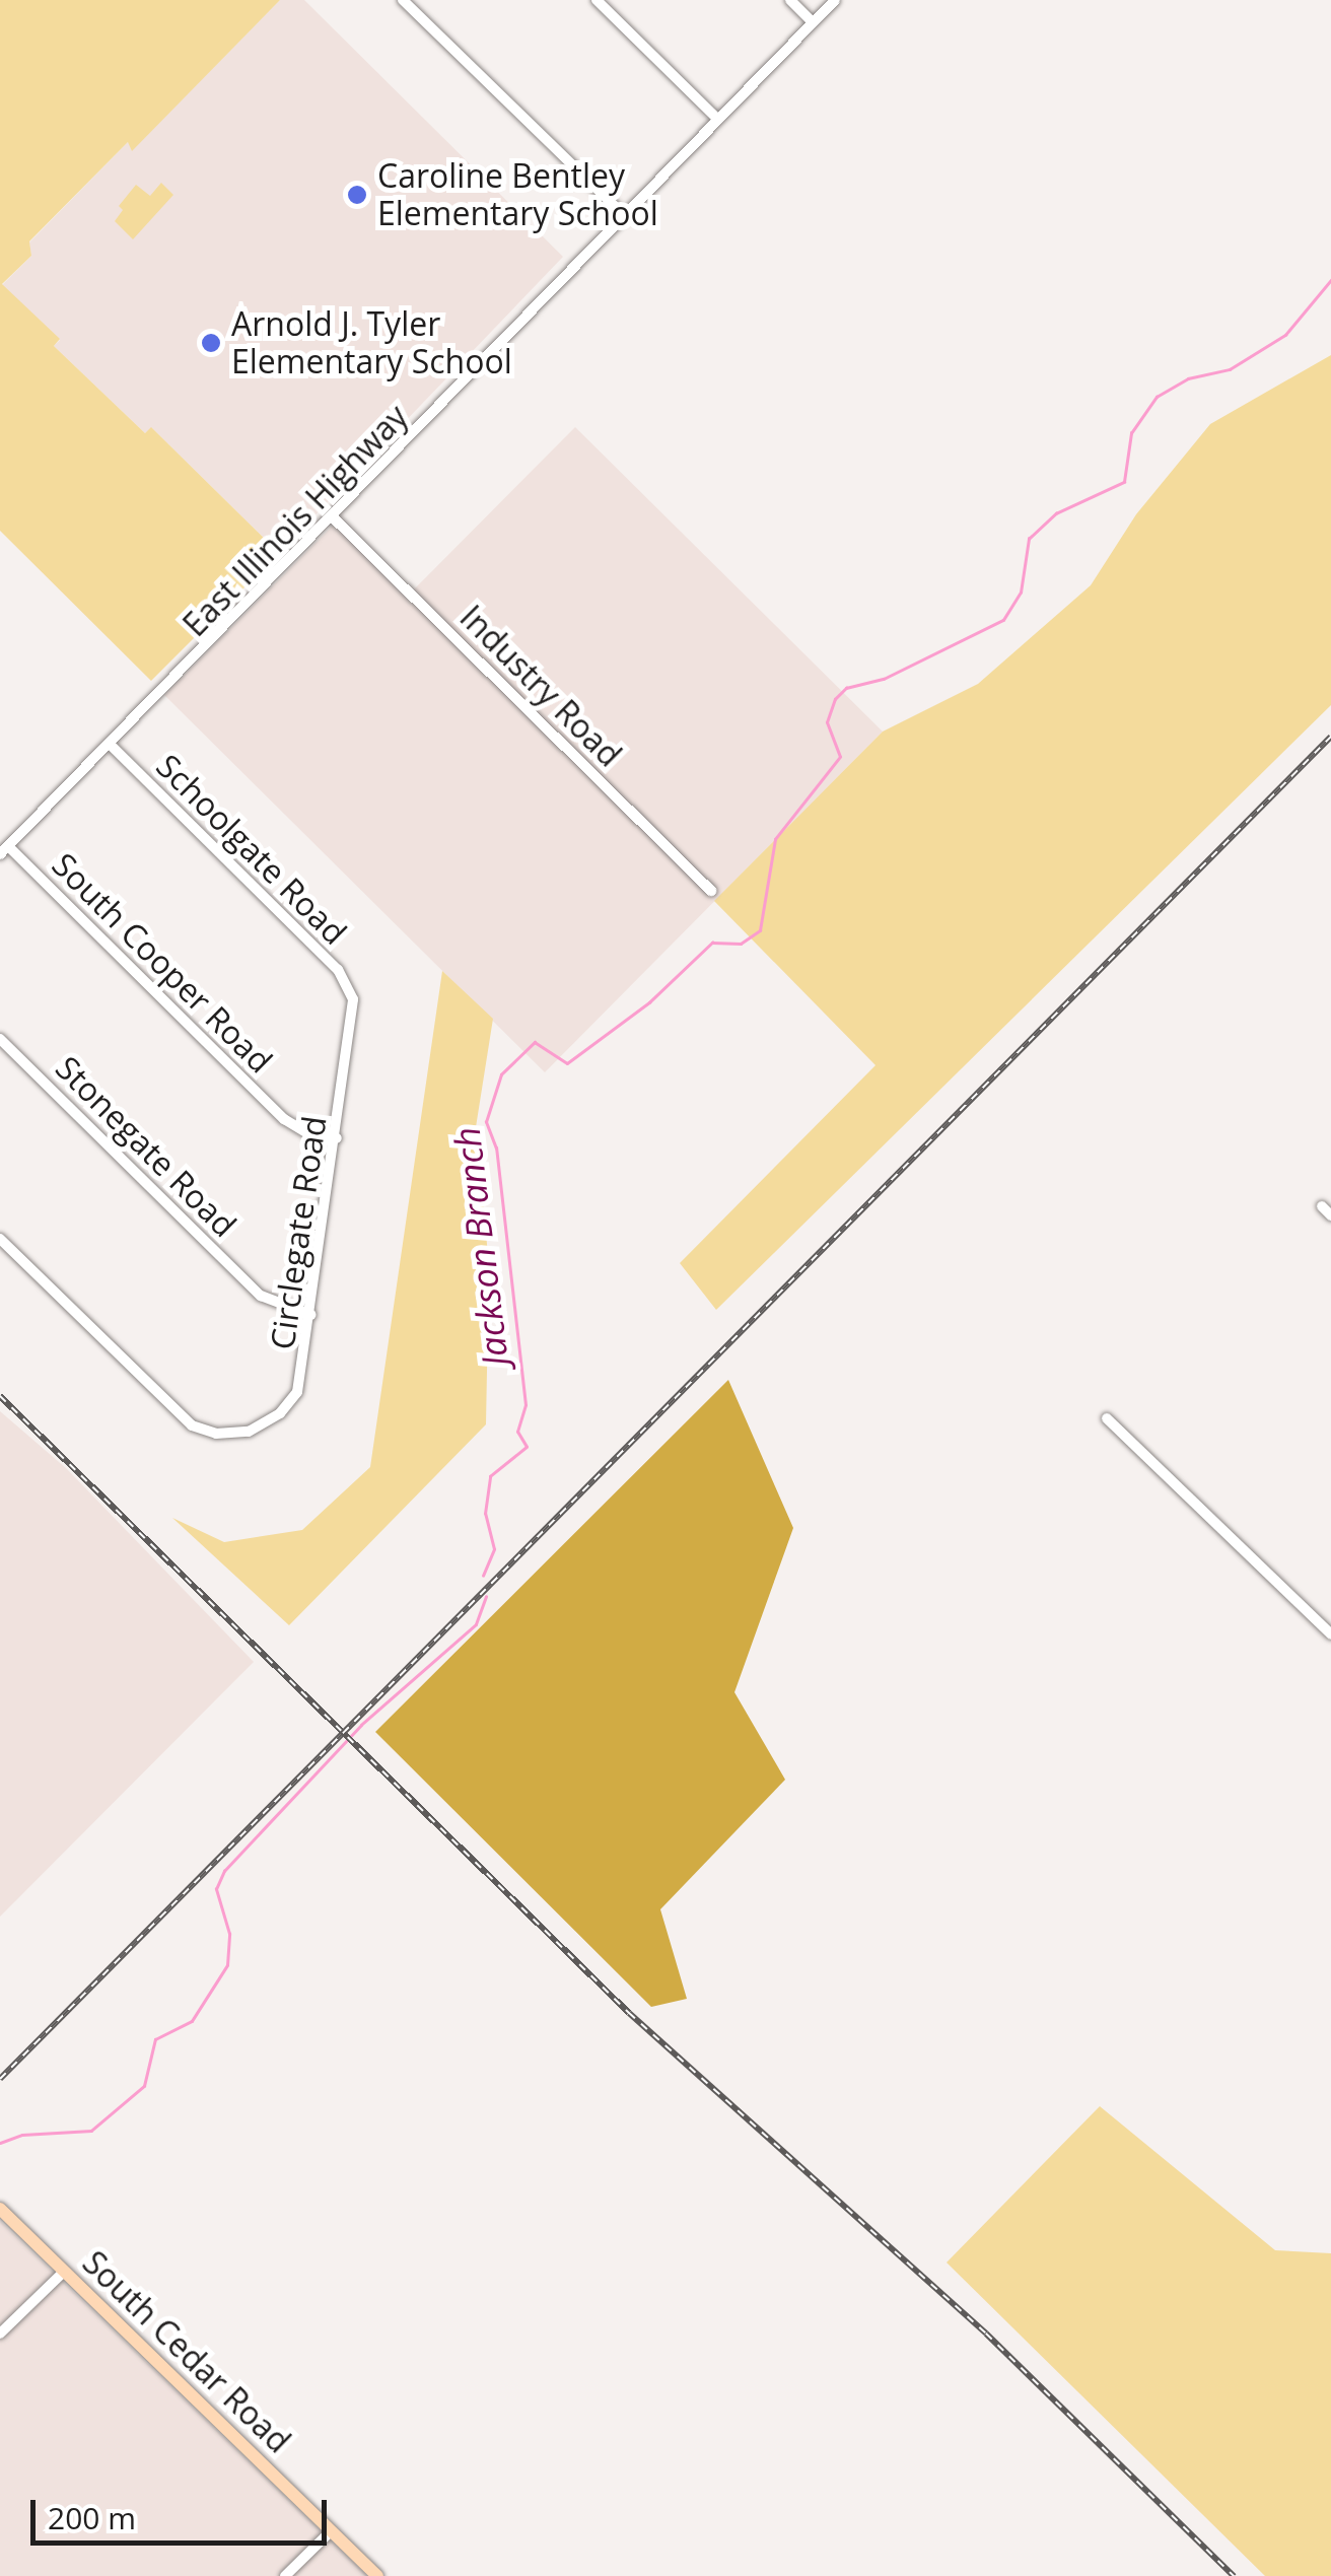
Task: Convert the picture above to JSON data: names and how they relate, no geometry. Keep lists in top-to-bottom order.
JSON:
{
  "streets": {
    "main road": ["South Cedar Road"],
    "street": [
      "East Illinois Highway",
      "Industry Road",
      "Schoolgate Road",
      "South Cooper Road",
      "Stonegate Road",
      "Circlegate Road"
    ]
  },
  "crossings": [
    ["East Illinois Highway", "Industry Road"],
    ["East Illinois Highway", "Schoolgate Road"],
    ["East Illinois Highway", "South Cooper Road"],
    ["Schoolgate Road", "Circlegate Road"],
    ["South Cooper Road", "Circlegate Road"],
    ["Stonegate Road", "Circlegate Road"]
  ],
  "water": ["Jackson Branch"],
  "places": ["Caroline Bentley Elementary School", "Arnold J. Tyler Elementary School"],
  "scale_bar": "200 m"
}
